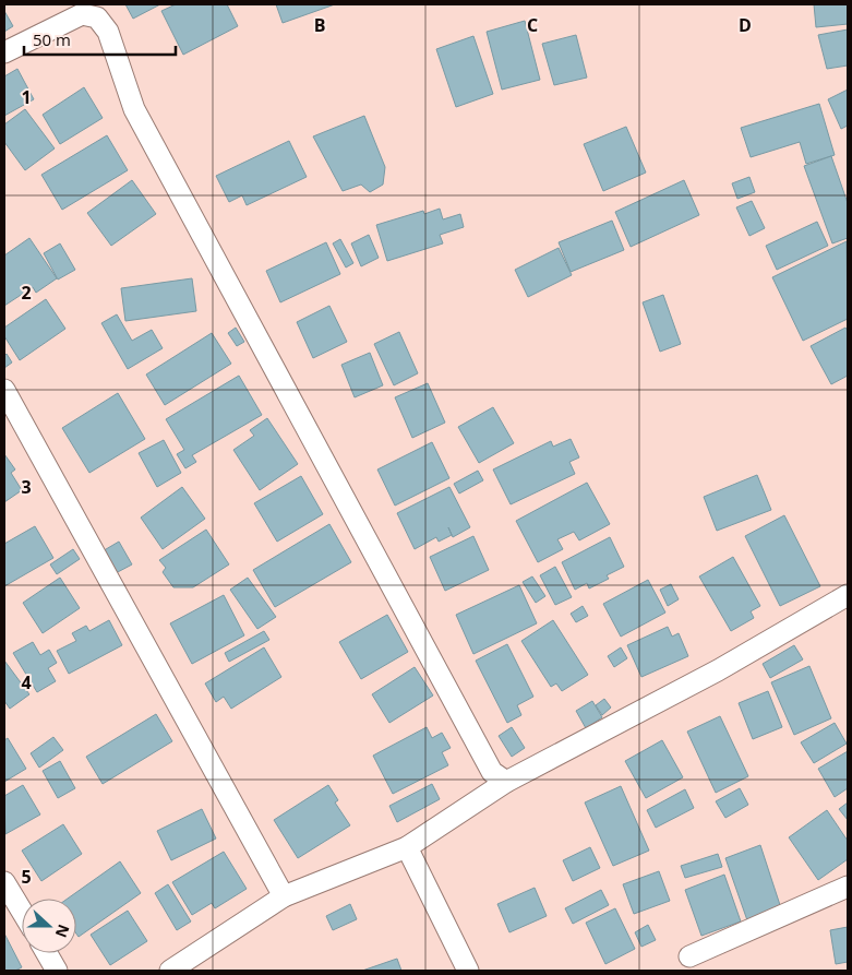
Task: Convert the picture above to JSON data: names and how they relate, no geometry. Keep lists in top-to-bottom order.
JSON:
{
  "scale_bar": "50 m",
  "north": "right",
  "grid": {
    "columns": ["B", "C", "D"],
    "rows": [
      "1",
      "2",
      "3",
      "4",
      "5"
    ]
  }
}
